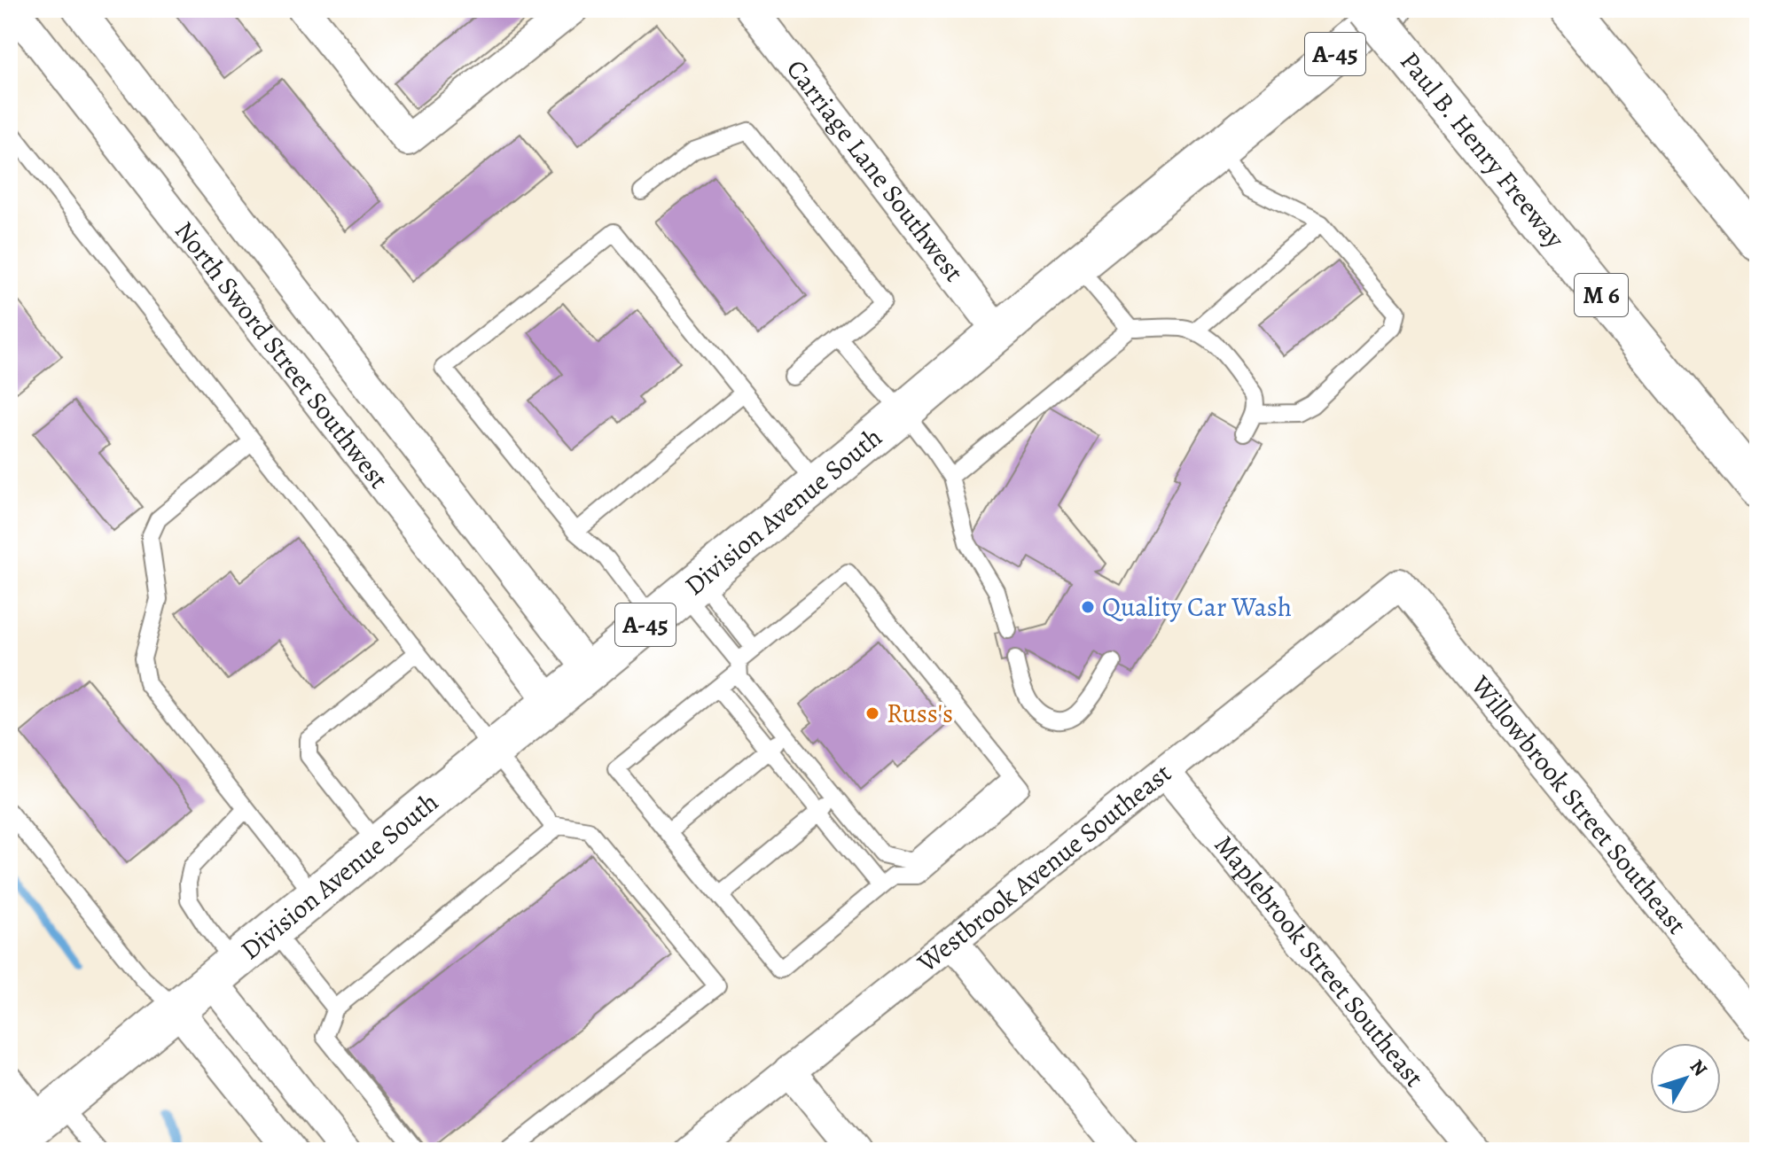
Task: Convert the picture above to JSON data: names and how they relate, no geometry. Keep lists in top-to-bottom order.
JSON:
{
  "streets": {
    "main road": [
      "A-45",
      "Paul B. Henry Freeway",
      "M 6",
      "Division Avenue South"
    ],
    "street": [
      "Carriage Lane Southwest",
      "North Sword Street Southwest",
      "Willowbrook Street Southeast",
      "Westbrook Avenue Southeast",
      "Maplebrook Street Southeast"
    ]
  },
  "crossings": [
    ["Carriage Lane Southwest", "Division Avenue South"],
    ["North Sword Street Southwest", "Division Avenue South"],
    ["Willowbrook Street Southeast", "Westbrook Avenue Southeast"],
    ["Westbrook Avenue Southeast", "Maplebrook Street Southeast"]
  ],
  "places": ["Quality Car Wash", "Russ's"],
  "north": "top right"
}
